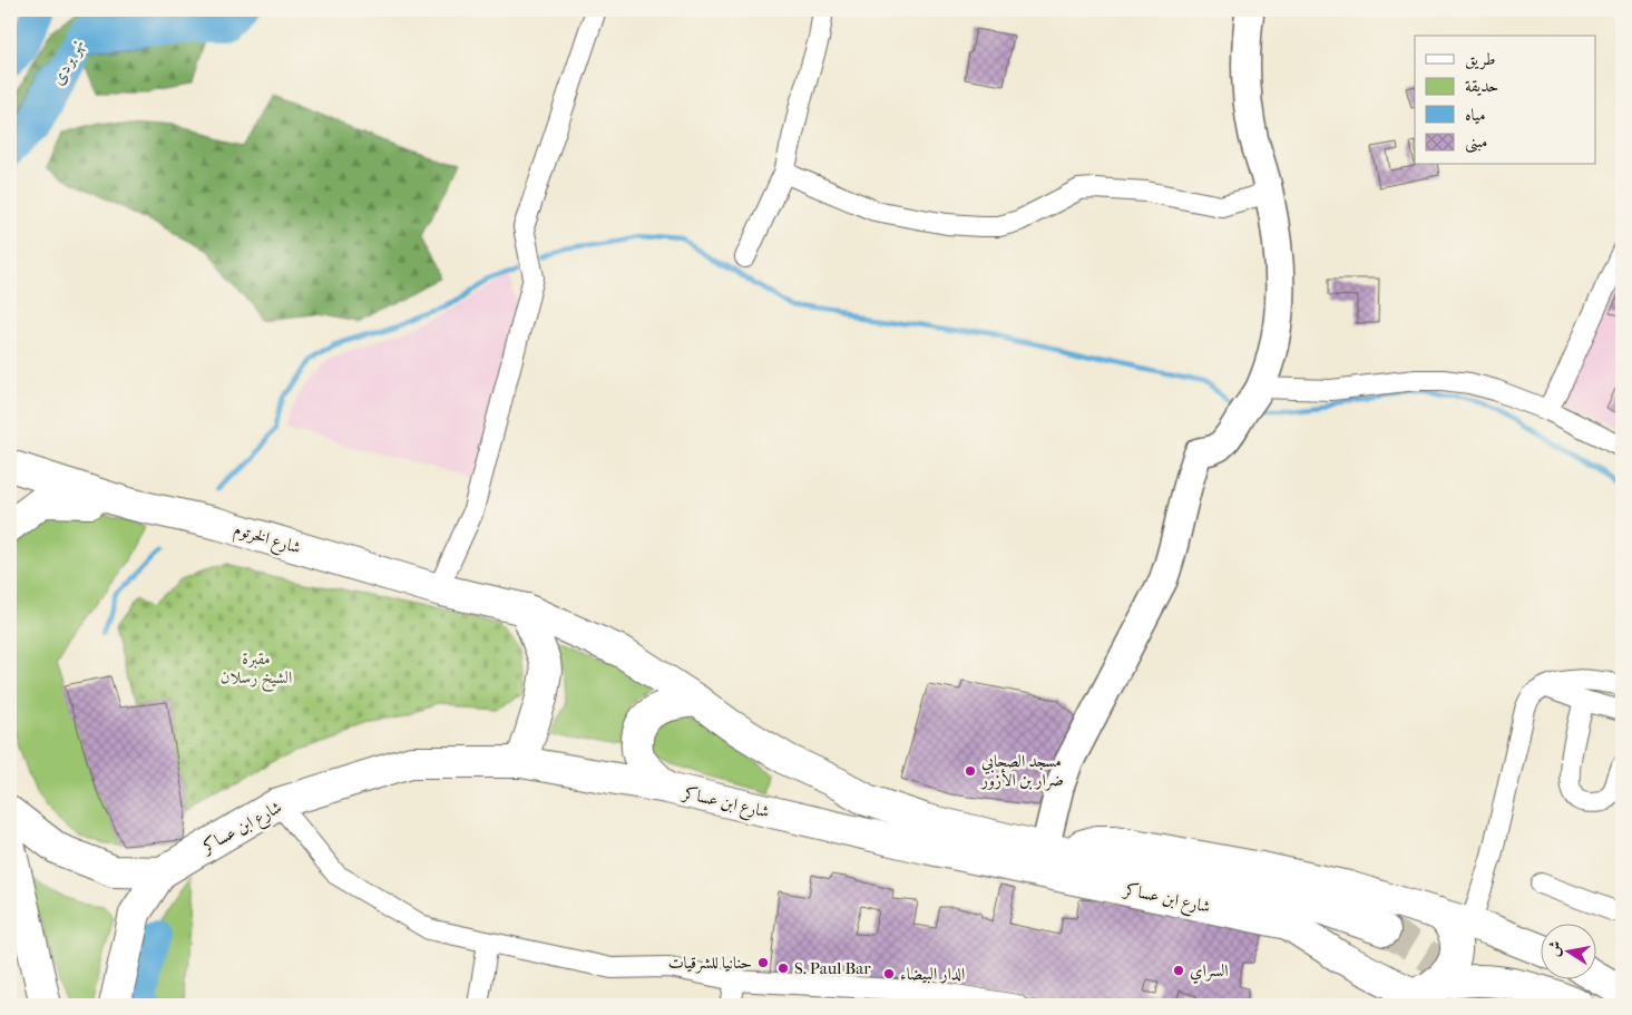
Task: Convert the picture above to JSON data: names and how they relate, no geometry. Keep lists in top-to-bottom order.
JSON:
{
  "streets": {
    "main road": ["شارع الخرتوم", "شارع ابن عساكر"]
  },
  "crossings": [
    ["شارع الخرتوم", "شارع ابن عساكر"]
  ],
  "water": ["نهر بردى"],
  "parks": ["مقبرة الشيخ رسلان"],
  "places": [
    "مسجد الصحابي ضرار بن الأزور",
    "حنانيا للشرقيات",
    "S. Paul Bar",
    "السراي",
    "الدار البيضاء"
  ],
  "legend": [
    "طريق",
    "حديقة",
    "مياه",
    "مبنى"
  ],
  "north": "left"
}
